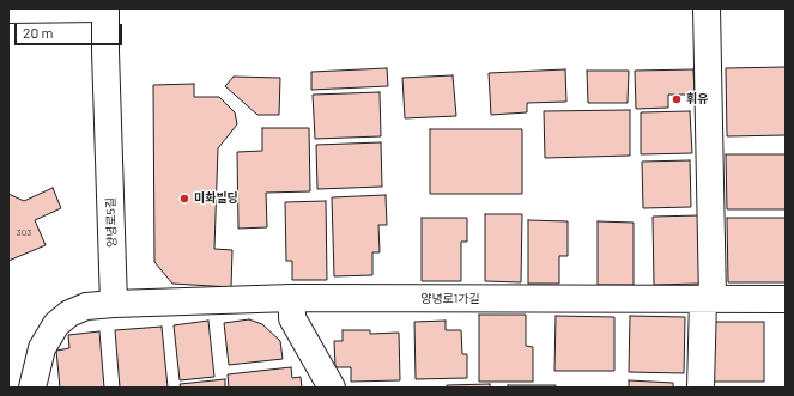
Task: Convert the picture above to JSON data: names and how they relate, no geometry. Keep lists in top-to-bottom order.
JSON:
{
  "streets": {
    "street": ["양녕로5길", "양녕로1가길"]
  },
  "crossings": [
    ["양녕로5길", "양녕로1가길"]
  ],
  "places": ["휘유", "미화빌딩"],
  "house_numbers": ["303"],
  "scale_bar": "20 m"
}
